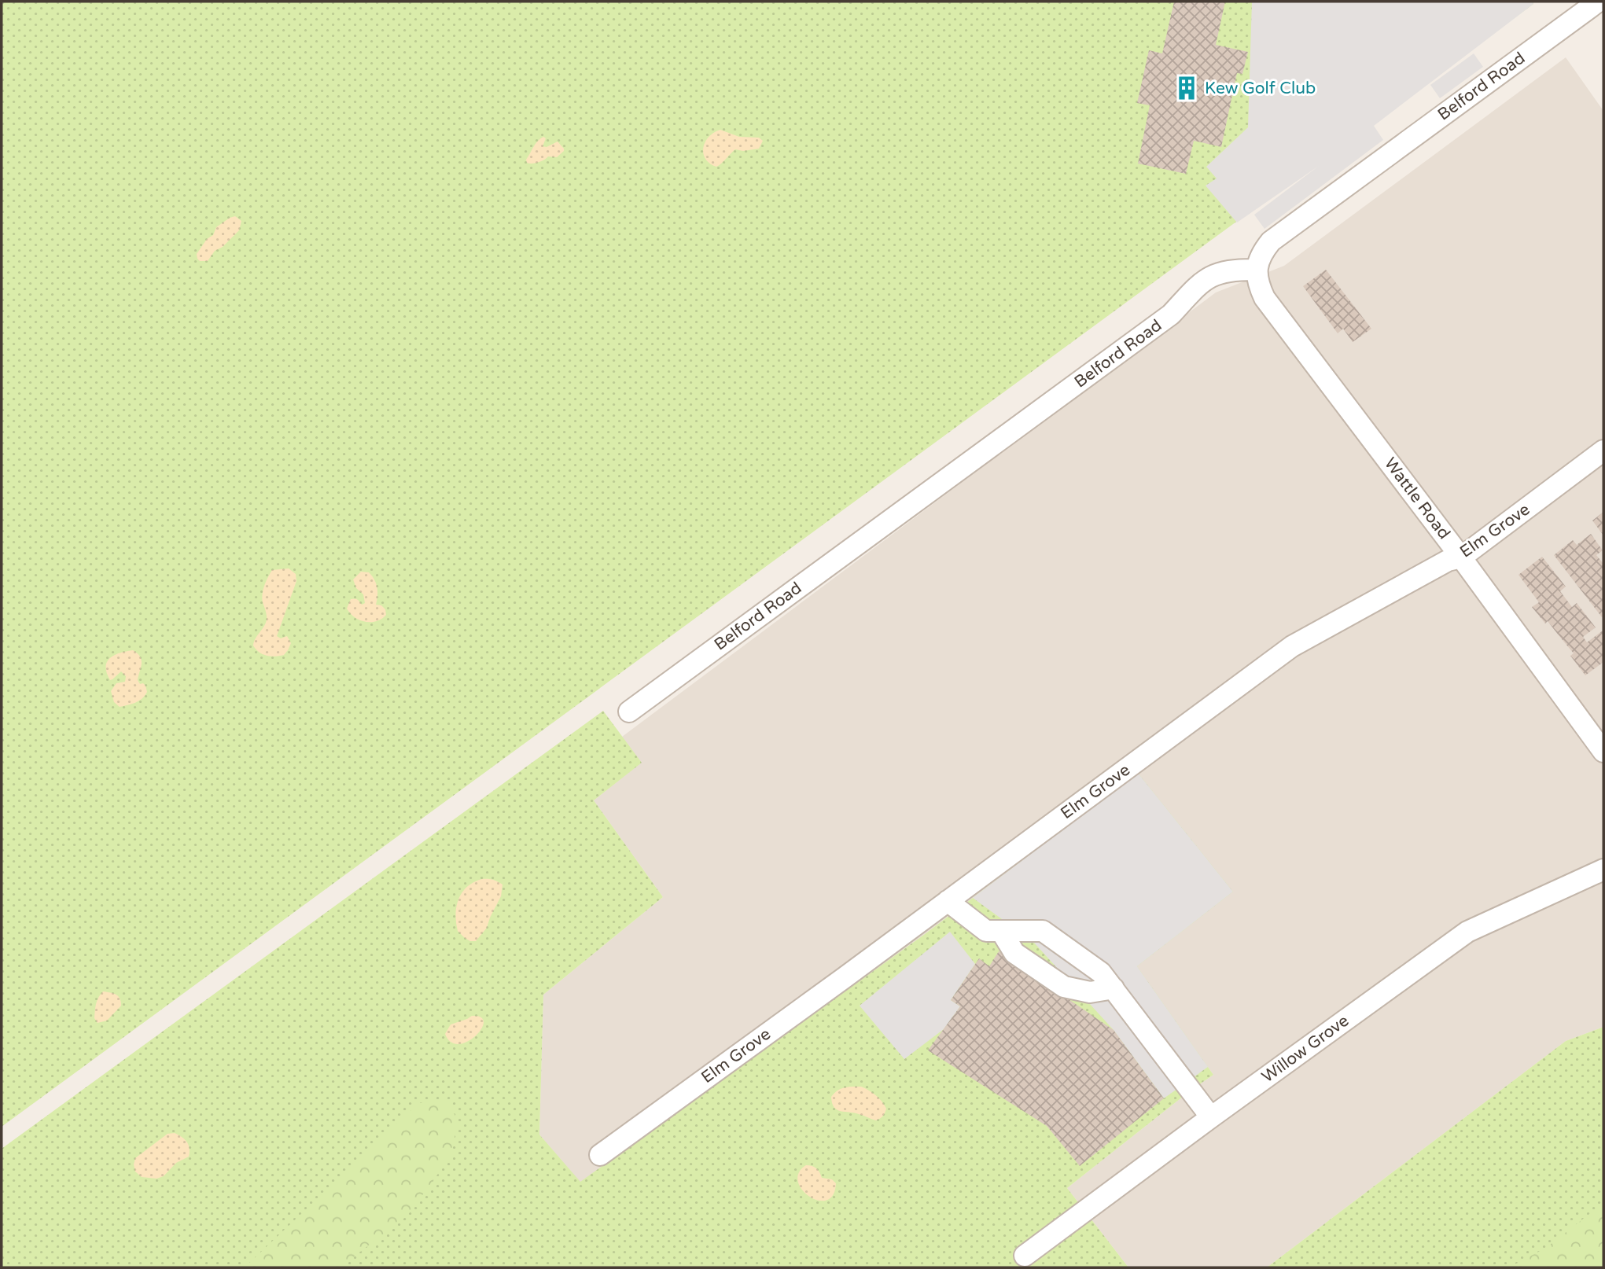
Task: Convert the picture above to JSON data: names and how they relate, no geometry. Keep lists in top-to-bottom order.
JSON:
{
  "streets": {
    "street": [
      "Belford Road",
      "Wattle Road",
      "Elm Grove",
      "Willow Grove"
    ]
  },
  "crossings": [
    ["Belford Road", "Wattle Road"],
    ["Wattle Road", "Elm Grove"]
  ],
  "places": {
    "building": ["Kew Golf Club"]
  }
}
